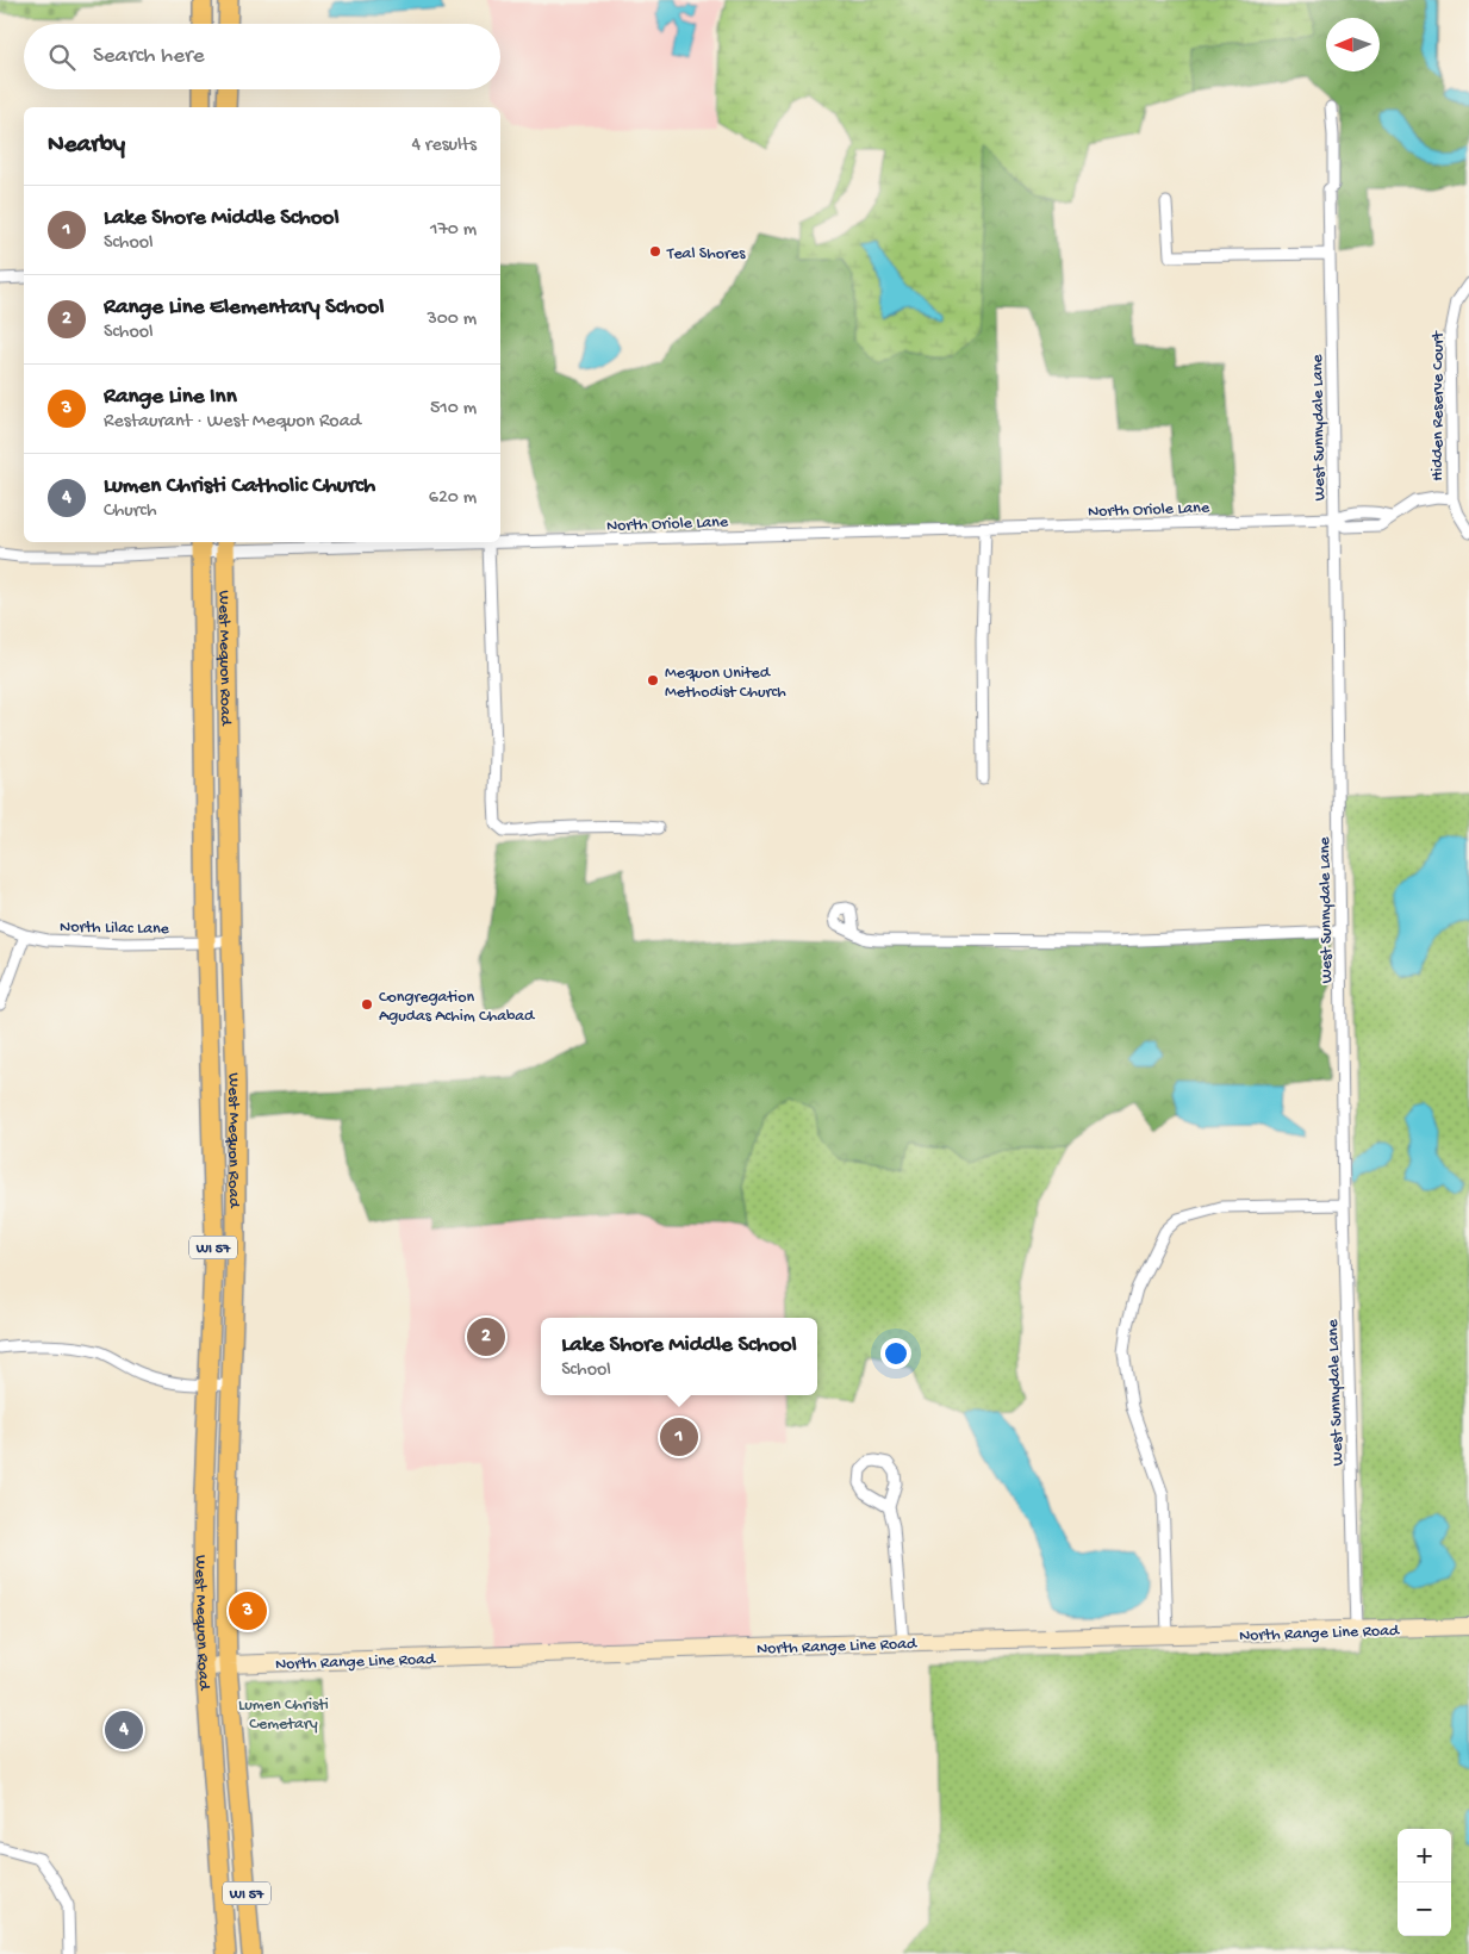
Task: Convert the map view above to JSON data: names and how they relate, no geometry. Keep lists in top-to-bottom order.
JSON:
{
  "streets": {
    "main road": ["West Mequon Road", "WI 57"],
    "street": [
      "Hidden Reserve Court",
      "West Sunnydale Lane",
      "North Oriole Lane",
      "North Lilac Lane",
      "North Range Line Road"
    ]
  },
  "crossings": [
    ["Hidden Reserve Court", "North Oriole Lane"],
    ["West Sunnydale Lane", "North Oriole Lane"],
    ["West Sunnydale Lane", "North Range Line Road"],
    ["North Oriole Lane", "West Mequon Road"],
    ["West Mequon Road", "North Lilac Lane"],
    ["West Mequon Road", "North Range Line Road"]
  ],
  "parks": ["Lumen Christi Cemetary"],
  "places": ["Teal Shores", "Mequon United Methodist Church", "Congregation Agudas Achim Chabad"],
  "north": "left",
  "page": {
    "search": "Search here",
    "heading": ["Nearby", "4 results"],
    "list": [
      {
        "mark": "1",
        "name": "Lake Shore Middle School",
        "note": "School",
        "value": "170 m"
      },
      {
        "mark": "2",
        "name": "Range Line Elementary School",
        "note": "School",
        "value": "300 m"
      },
      {
        "mark": "3",
        "name": "Range Line Inn",
        "note": "Restaurant · West Mequon Road",
        "value": "510 m"
      },
      {
        "mark": "4",
        "name": "Lumen Christi Catholic Church",
        "note": "Church",
        "value": "620 m"
      }
    ],
    "pins": [
      "2",
      "1",
      "3",
      "4"
    ],
    "popup": ["Lake Shore Middle School", "School"],
    "map_buttons": ["+", "−"]
  }
}
